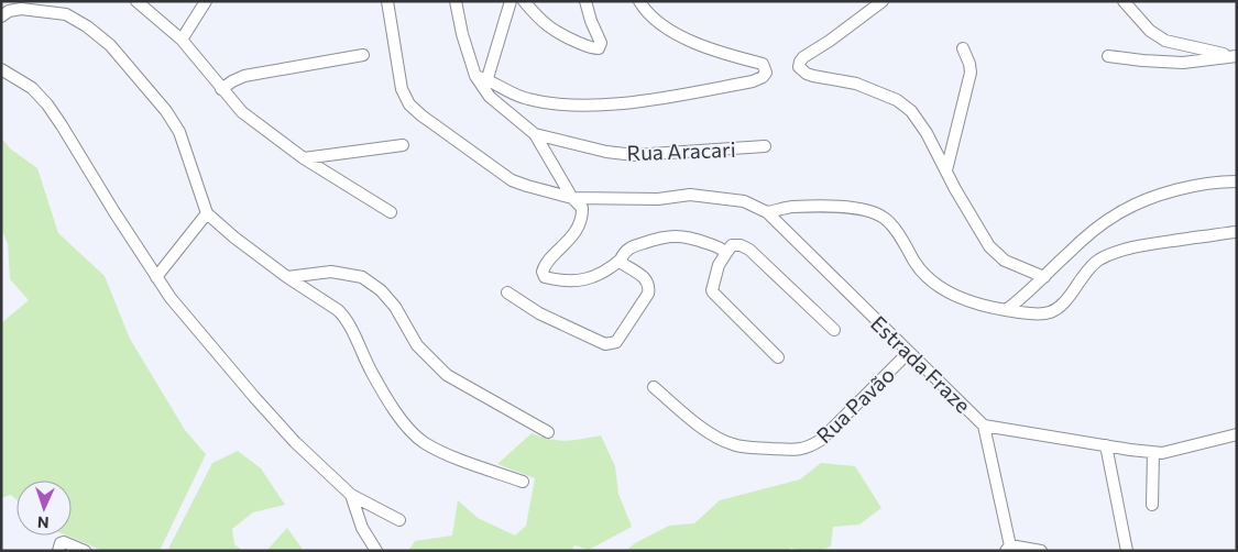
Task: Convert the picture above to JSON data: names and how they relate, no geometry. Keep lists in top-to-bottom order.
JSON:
{
  "streets": {
    "street": ["Rua Aracari", "Estrada Fraze", "Rua Pavão"]
  },
  "crossings": [
    ["Estrada Fraze", "Rua Pavão"]
  ],
  "north": "bottom"
}
